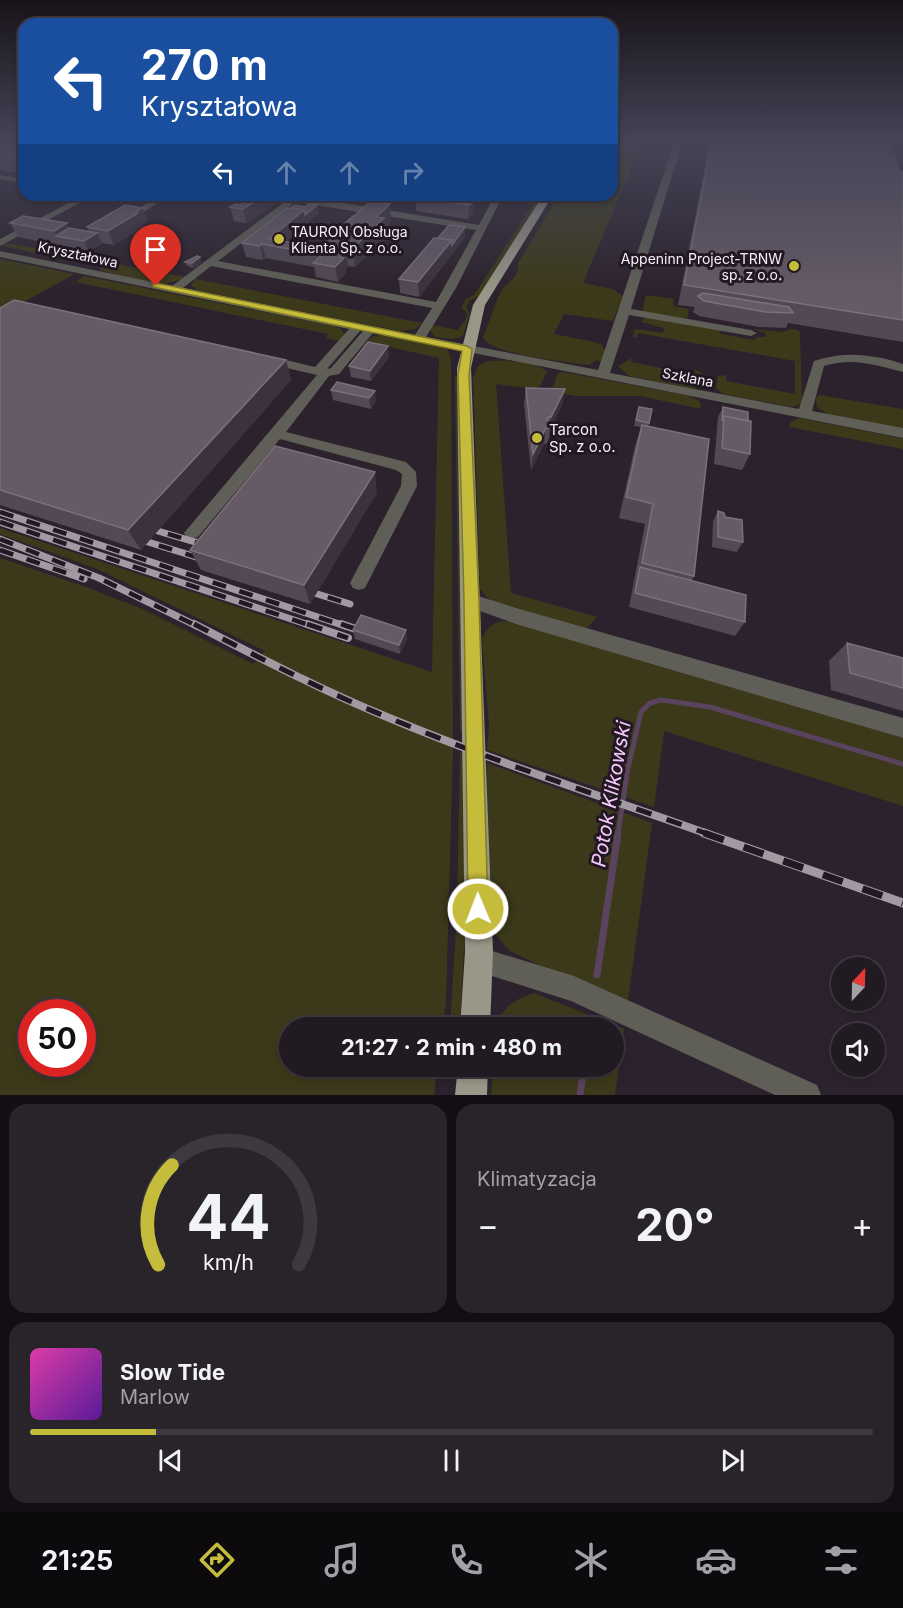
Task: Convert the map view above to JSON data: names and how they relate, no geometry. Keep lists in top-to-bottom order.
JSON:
{
  "streets": {
    "street": ["Kryształowa", "Szklana"]
  },
  "crossings": [
    ["Kryształowa", "Szklana"]
  ],
  "water": ["Potok Klikowski"],
  "places": ["TAURON Obsługa Klienta Sp. z o.o.", "Appeninn Project-TRNW sp. z o.o.", "Tarcon Sp. z o.o."],
  "north": "top",
  "page": {
    "turn": ["270 m", "Kryształowa"],
    "limit": "50",
    "trip": "21:27 · 2 min · 480 m",
    "tile": "Klimatyzacja",
    "heat": ["−", "20°", "+"],
    "song": ["Slow Tide", "Marlow"],
    "tabs": "21:25",
    "gauge": ["44", "km/h"]
  }
}
